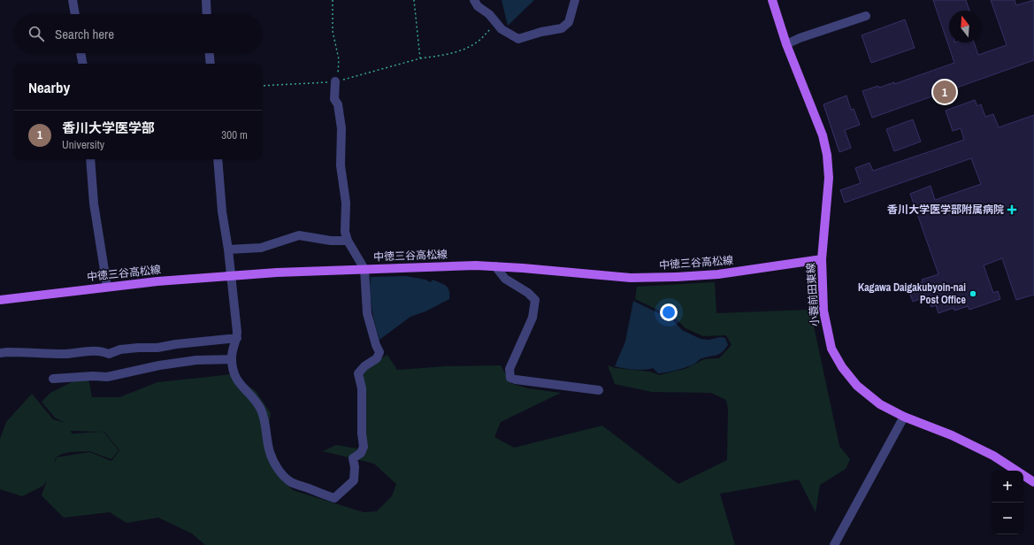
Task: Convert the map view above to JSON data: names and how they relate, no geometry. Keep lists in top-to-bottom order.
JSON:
{
  "streets": {
    "main road": ["中徳三谷高松線", "小蓑前田東線"]
  },
  "crossings": [
    ["中徳三谷高松線", "小蓑前田東線"]
  ],
  "places": {
    "health": ["香川大学医学部附属病院"],
    "other": ["Kagawa Daigakubyoin-nai Post Office"]
  },
  "north": "top",
  "page": {
    "search": "Search here",
    "heading": "Nearby",
    "pins": "1",
    "list": [
      {
        "mark": "1",
        "name": "香川大学医学部",
        "note": "University",
        "value": "300 m"
      }
    ],
    "map_buttons": ["+", "−"]
  }
}
